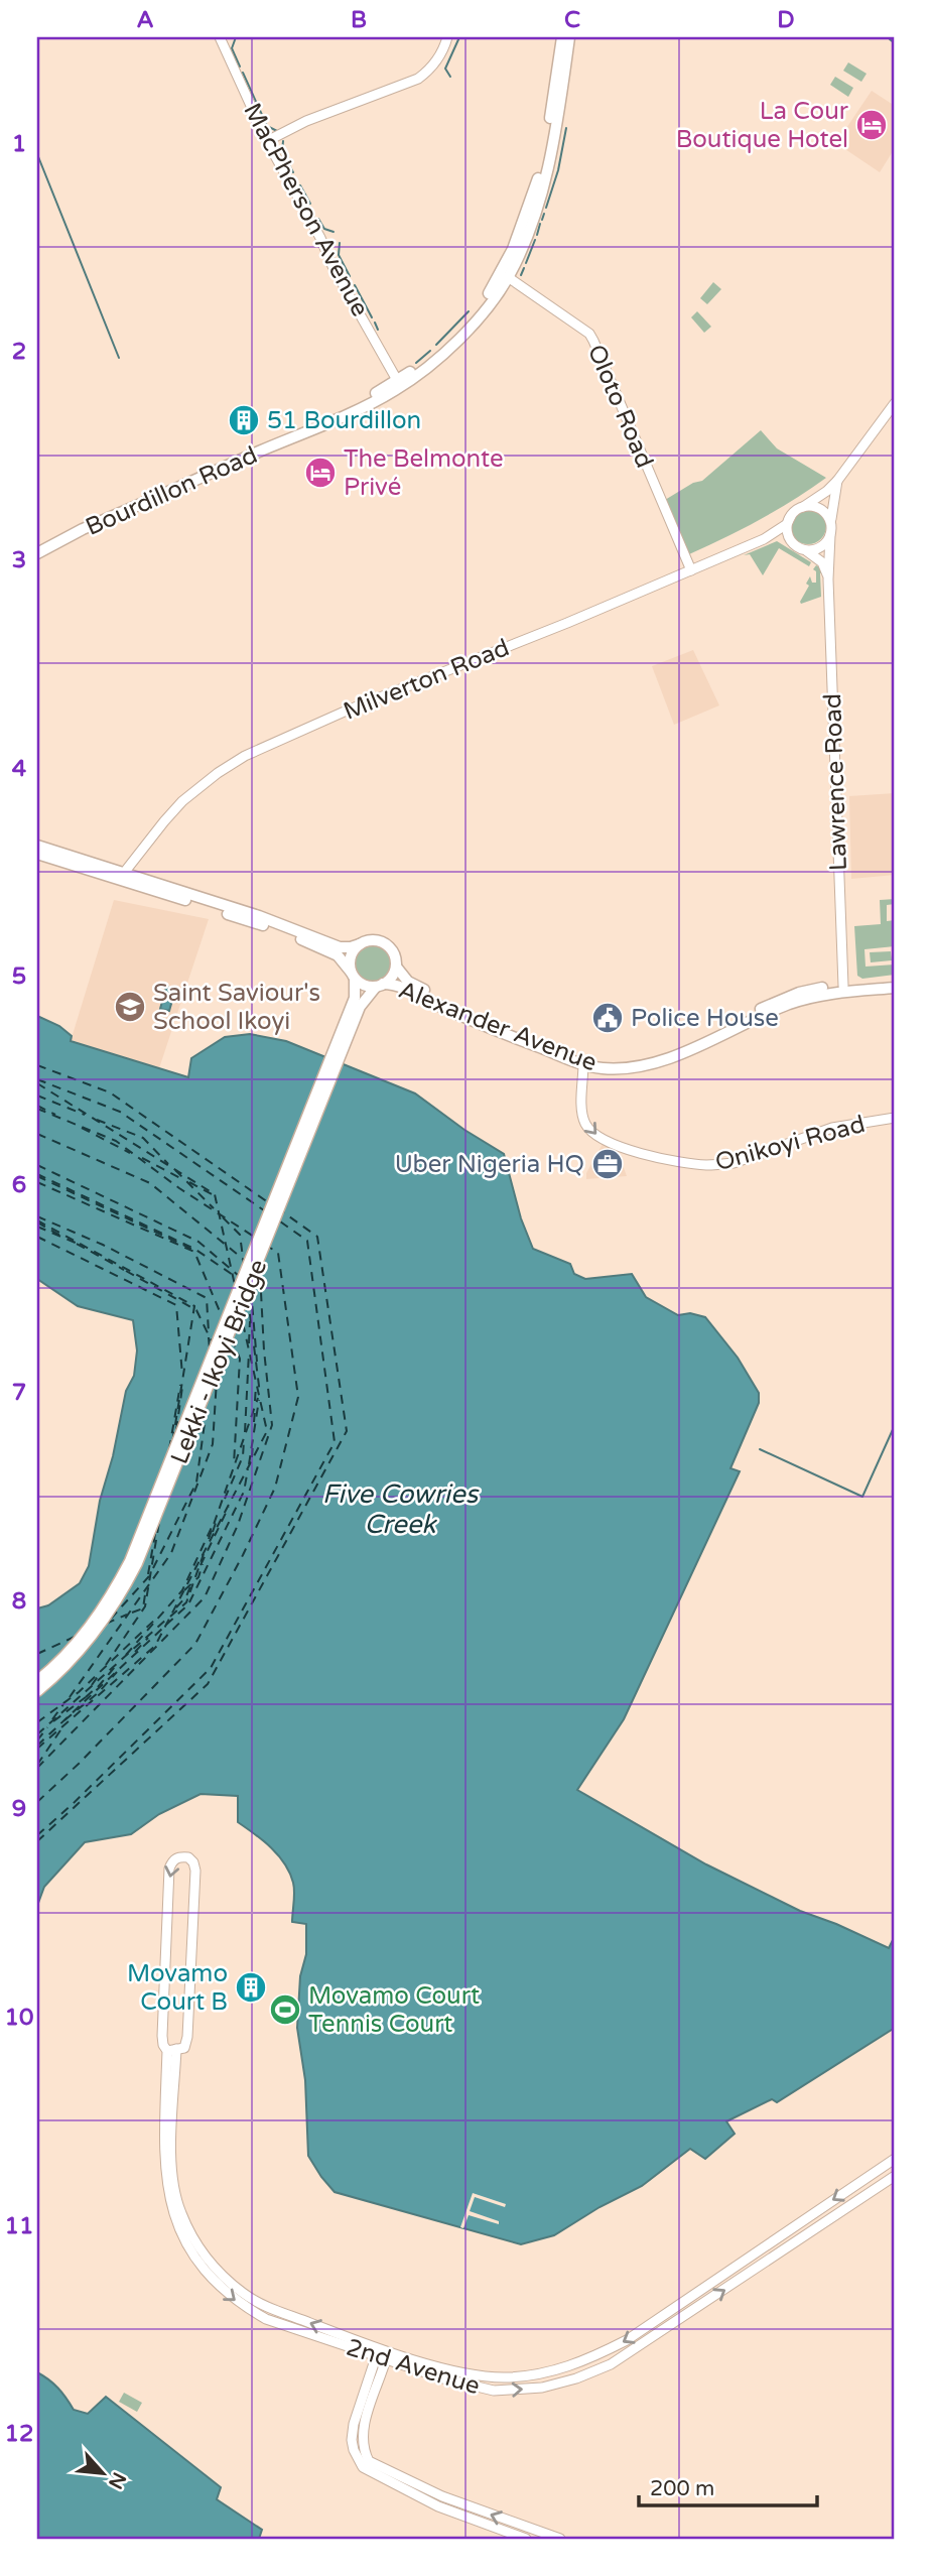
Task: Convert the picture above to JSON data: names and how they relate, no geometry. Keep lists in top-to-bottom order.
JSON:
{
  "streets": {
    "main road": ["Bourdillon Road", "Alexander Avenue", "Lekki - Ikoyi Bridge"],
    "street": [
      "MacPherson Avenue",
      "Oloto Road",
      "Milverton Road",
      "Lawrence Road",
      "Onikoyi Road",
      "2nd Avenue"
    ]
  },
  "crossings": [
    ["MacPherson Avenue", "Bourdillon Road"],
    ["Oloto Road", "Bourdillon Road"],
    ["Oloto Road", "Milverton Road"],
    ["Milverton Road", "Lawrence Road"],
    ["Lawrence Road", "Alexander Avenue"],
    ["Alexander Avenue", "Onikoyi Road"]
  ],
  "one_way": ["Onikoyi Road"],
  "water": ["Five Cowries Creek"],
  "places": {
    "hotel": ["La Cour Boutique Hotel", "The Belmonte Privé"],
    "building": ["51 Bourdillon", "Movamo Court B"],
    "school or university": ["Saint Saviour's School Ikoyi"],
    "public building": ["Police House"],
    "office": ["Uber Nigeria HQ"],
    "sports": ["Movamo Court Tennis Court"]
  },
  "scale_bar": "200 m",
  "north": "bottom right",
  "grid": {
    "columns": [
      "A",
      "B",
      "C",
      "D"
    ],
    "rows": [
      "1",
      "2",
      "3",
      "4",
      "5",
      "6",
      "7",
      "8",
      "9",
      "10",
      "11",
      "12"
    ]
  }
}
